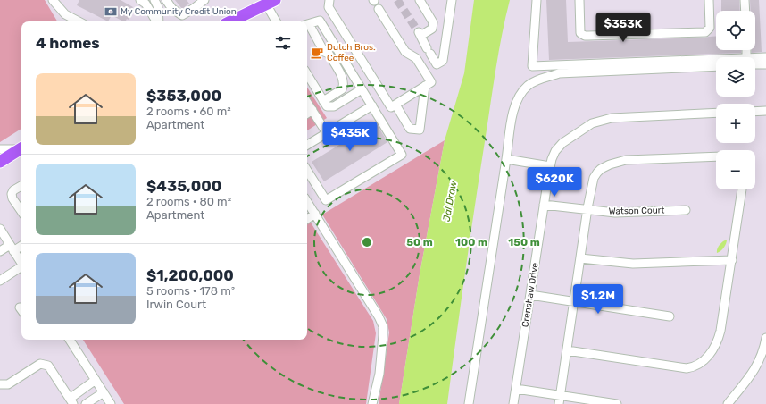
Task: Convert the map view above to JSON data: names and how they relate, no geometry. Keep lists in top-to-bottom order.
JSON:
{
  "streets": {
    "street": ["Watson Court", "Crenshaw Drive"]
  },
  "crossings": [
    ["Watson Court", "Crenshaw Drive"]
  ],
  "water": ["Jal Draw"],
  "places": {
    "bank": ["My Community Credit Union"],
    "cafe": ["Dutch Bros. Coffee"]
  },
  "page": {
    "map_buttons": ["+", "−"],
    "price": [
      "$353K",
      "$435K",
      "$620K",
      "$1.2M"
    ],
    "heading": "4 homes",
    "list": [
      {
        "name": "$353,000",
        "note": "2 rooms · 60 m² · Apartment"
      },
      {
        "name": "$435,000",
        "note": "2 rooms · 80 m² · Apartment"
      },
      {
        "name": "$1,200,000",
        "note": "5 rooms · 178 m² · Irwin Court"
      }
    ]
  },
  "rings": ["50 m", "100 m", "150 m"]
}
